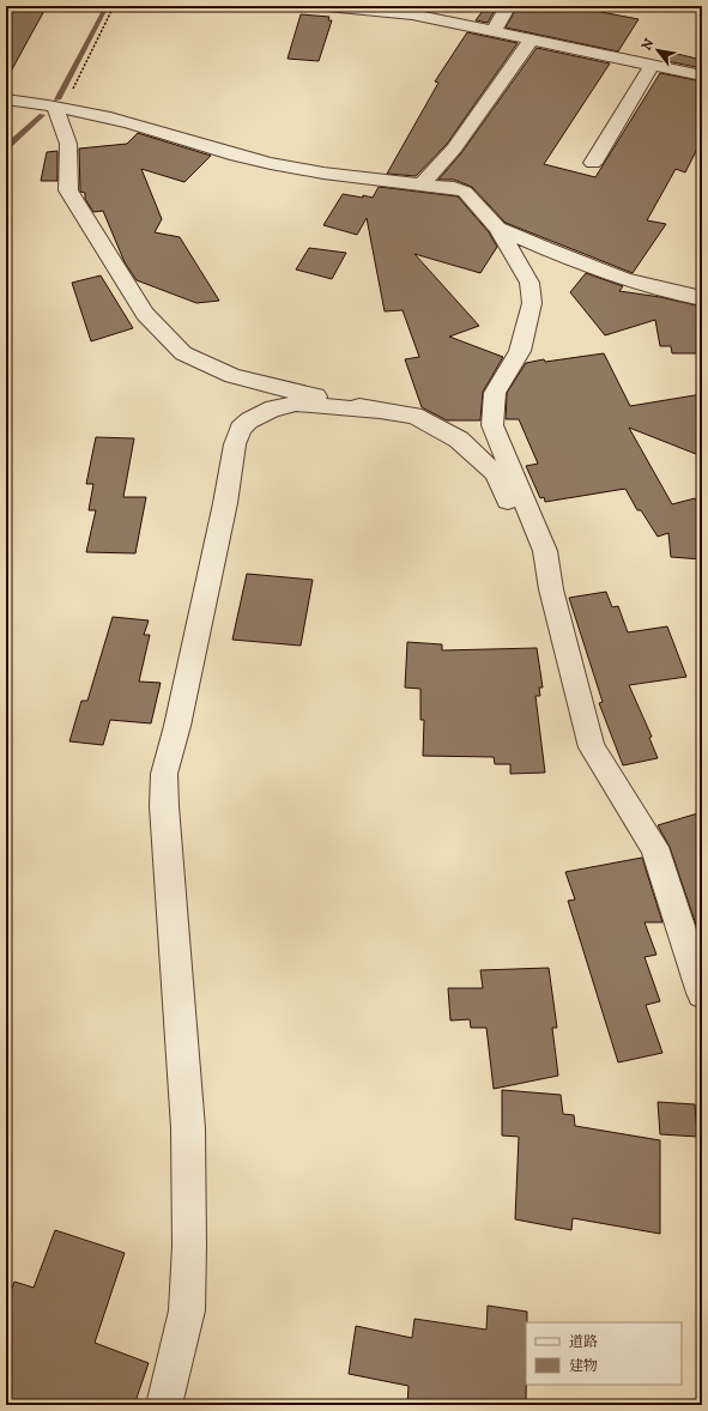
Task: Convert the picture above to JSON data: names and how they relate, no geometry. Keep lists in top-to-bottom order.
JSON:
{
  "legend": ["道路", "建物"],
  "north": "top left"
}
